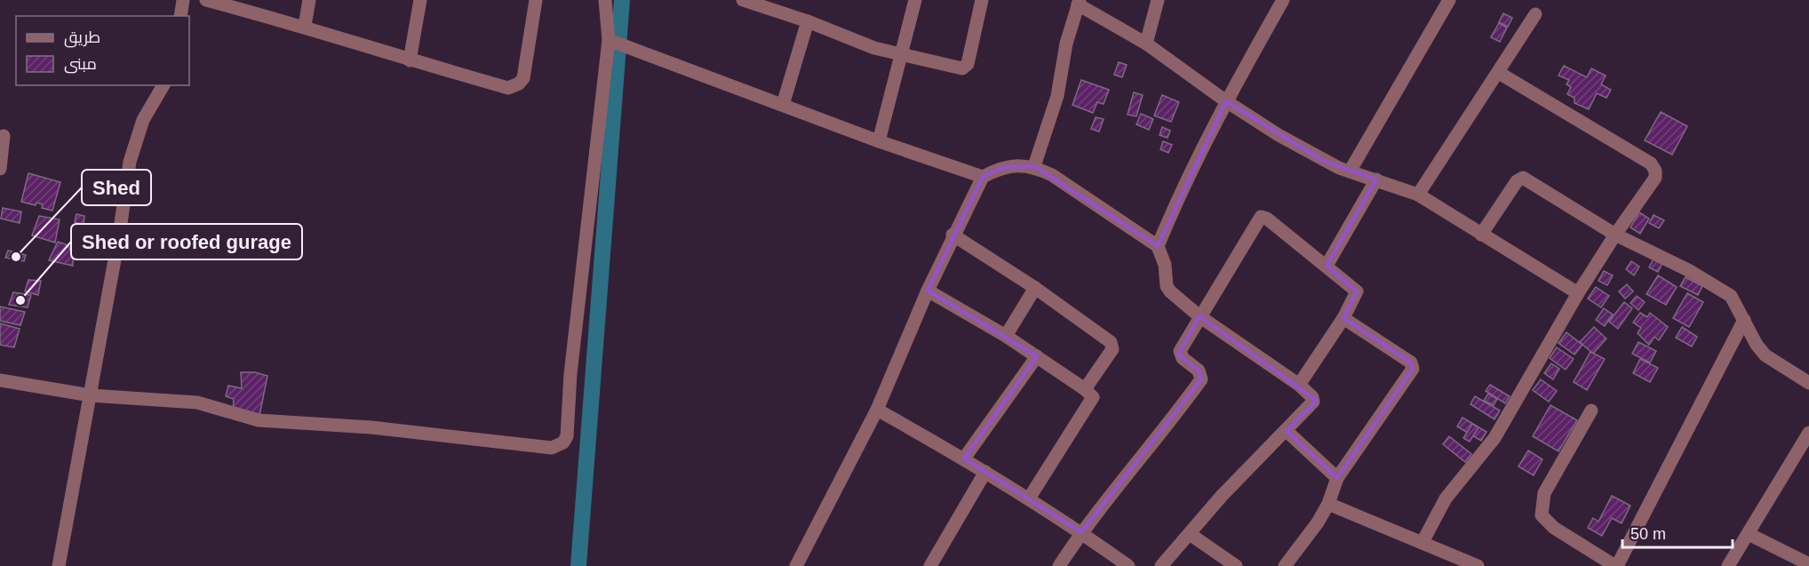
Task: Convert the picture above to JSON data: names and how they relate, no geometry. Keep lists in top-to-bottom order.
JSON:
{
  "places": ["Shed", "Shed or roofed gurage"],
  "legend": ["طريق", "مبنى"],
  "scale_bar": "50 m"
}
